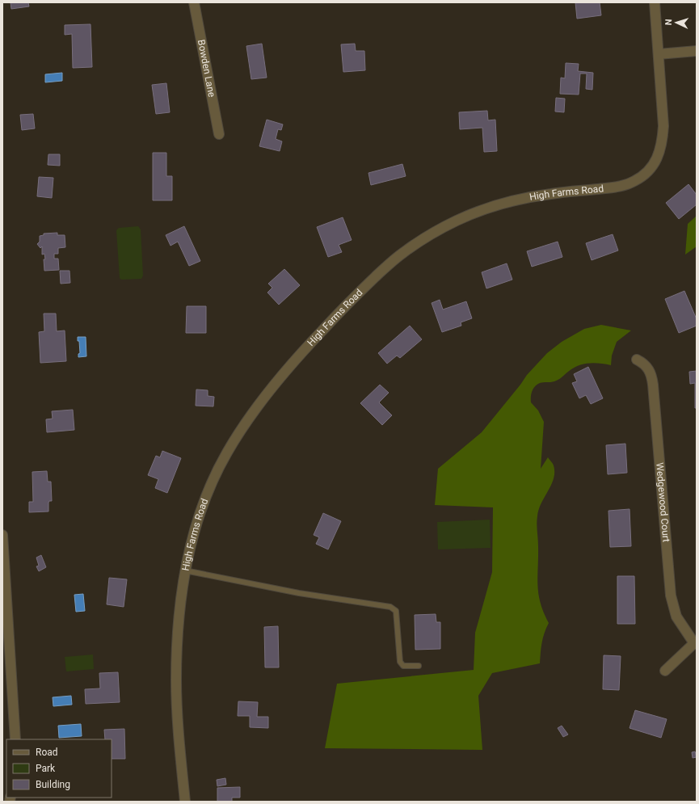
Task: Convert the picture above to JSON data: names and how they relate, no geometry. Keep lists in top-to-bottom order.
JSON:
{
  "streets": {
    "street": ["Bowden Lane", "High Farms Road", "Wedgewood Court"]
  },
  "legend": ["Road", "Park", "Building"],
  "north": "left"
}
